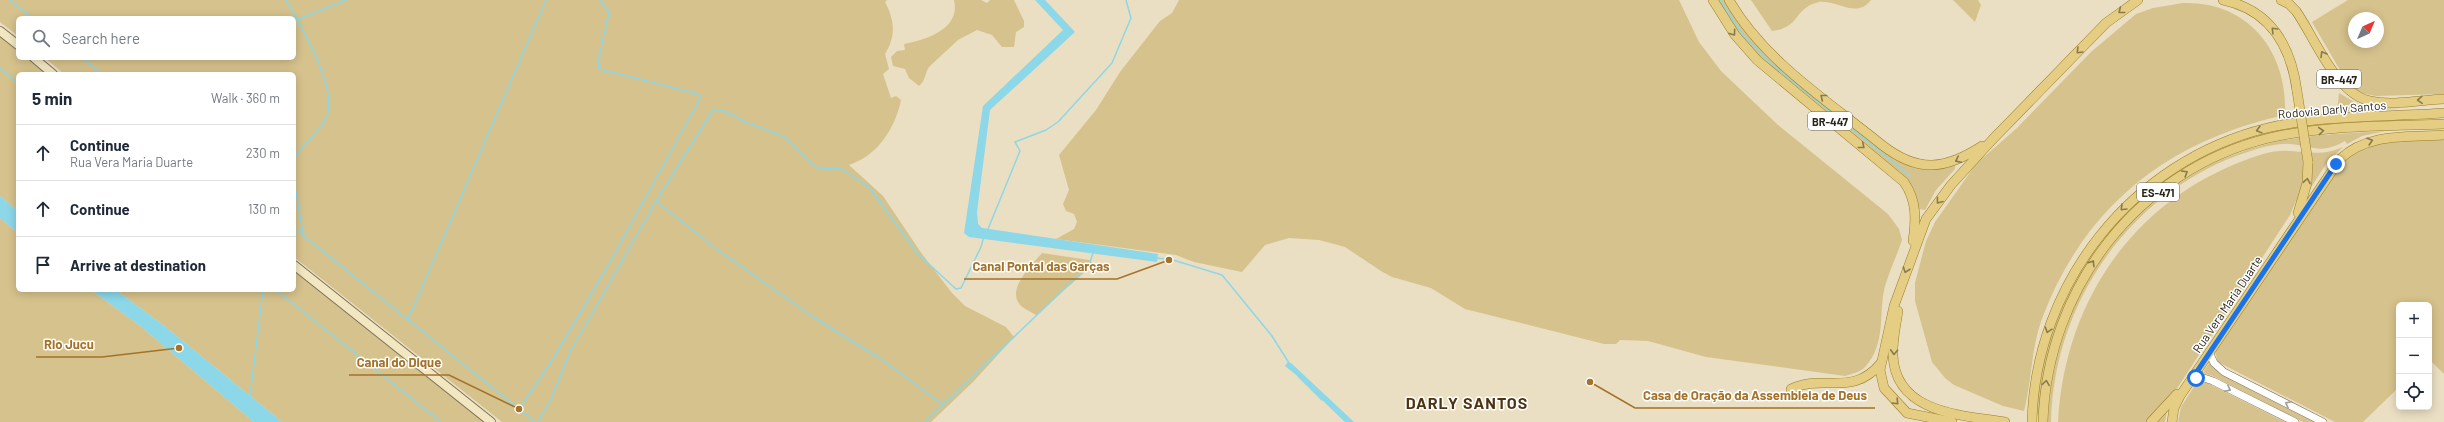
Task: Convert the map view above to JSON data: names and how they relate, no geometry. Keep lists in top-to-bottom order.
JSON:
{
  "streets": {
    "main road": [
      "BR-447",
      "Rodovia Darly Santos",
      "ES-471",
      "Rua Vera Maria Duarte"
    ]
  },
  "districts": ["DARLY SANTOS"],
  "places": [
    "Canal Pontal das Garças",
    "Rio Jucu",
    "Casa de Oração da Assembleia de Deus",
    "Canal do Dique"
  ],
  "north": "top right",
  "page": {
    "search": "Search here",
    "heading": ["5 min", "Walk · 360 m"],
    "list": [
      ["Continue", "Rua Vera Maria Duarte", "230 m"],
      ["Continue", "130 m"],
      "Arrive at destination"
    ],
    "map_buttons": ["+", "−"]
  }
}
